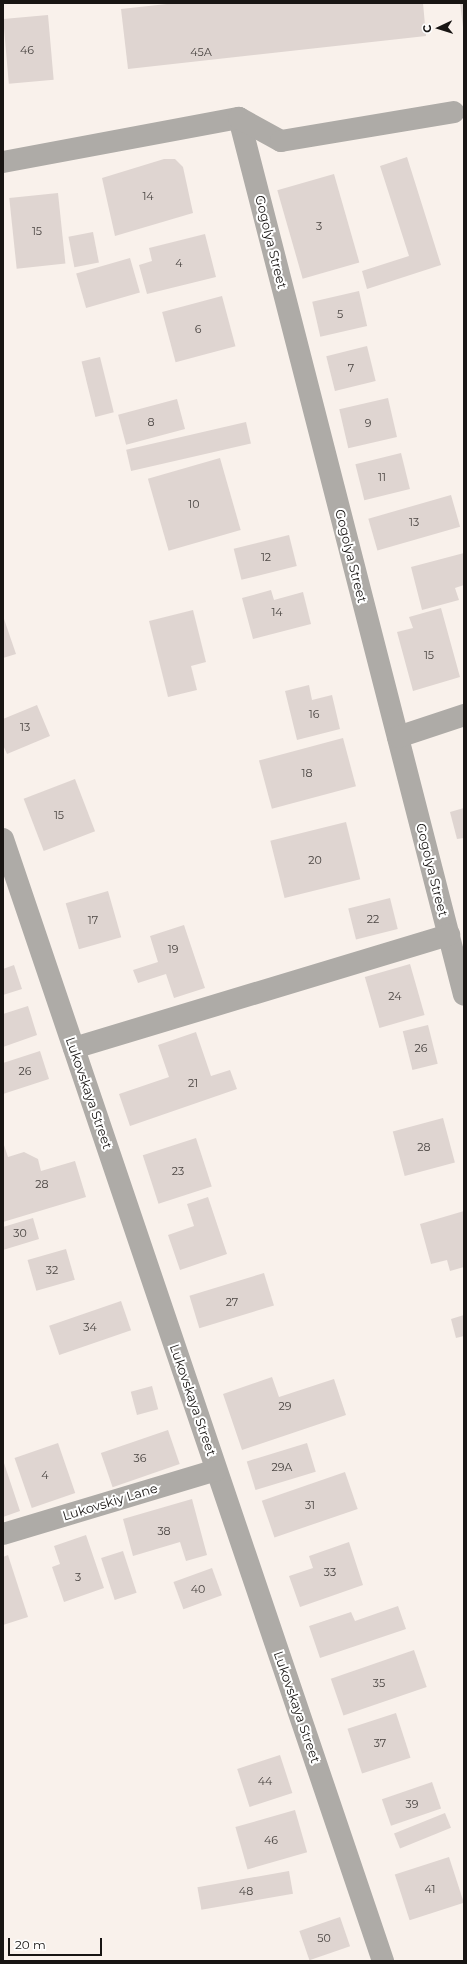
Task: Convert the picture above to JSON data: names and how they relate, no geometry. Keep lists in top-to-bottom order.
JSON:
{
  "streets": {
    "street": ["Gogolya Street", "Lukovskaya Street", "Lukovskiy Lane"]
  },
  "crossings": [
    ["Lukovskaya Street", "Lukovskiy Lane"]
  ],
  "house_numbers": [
    "46",
    "45А",
    "14",
    "3",
    "15",
    "4",
    "5",
    "6",
    "7",
    "8",
    "9",
    "11",
    "10",
    "13",
    "12",
    "14",
    "15",
    "16",
    "13",
    "18",
    "15",
    "20",
    "22",
    "17",
    "19",
    "24",
    "26",
    "26",
    "21",
    "28",
    "23",
    "28",
    "30",
    "32",
    "27",
    "34",
    "29",
    "36",
    "29А",
    "4",
    "31",
    "38",
    "33",
    "3",
    "40",
    "35",
    "37",
    "44",
    "39",
    "46",
    "41",
    "48",
    "50"
  ],
  "scale_bar": "20 m",
  "north": "left"
}
